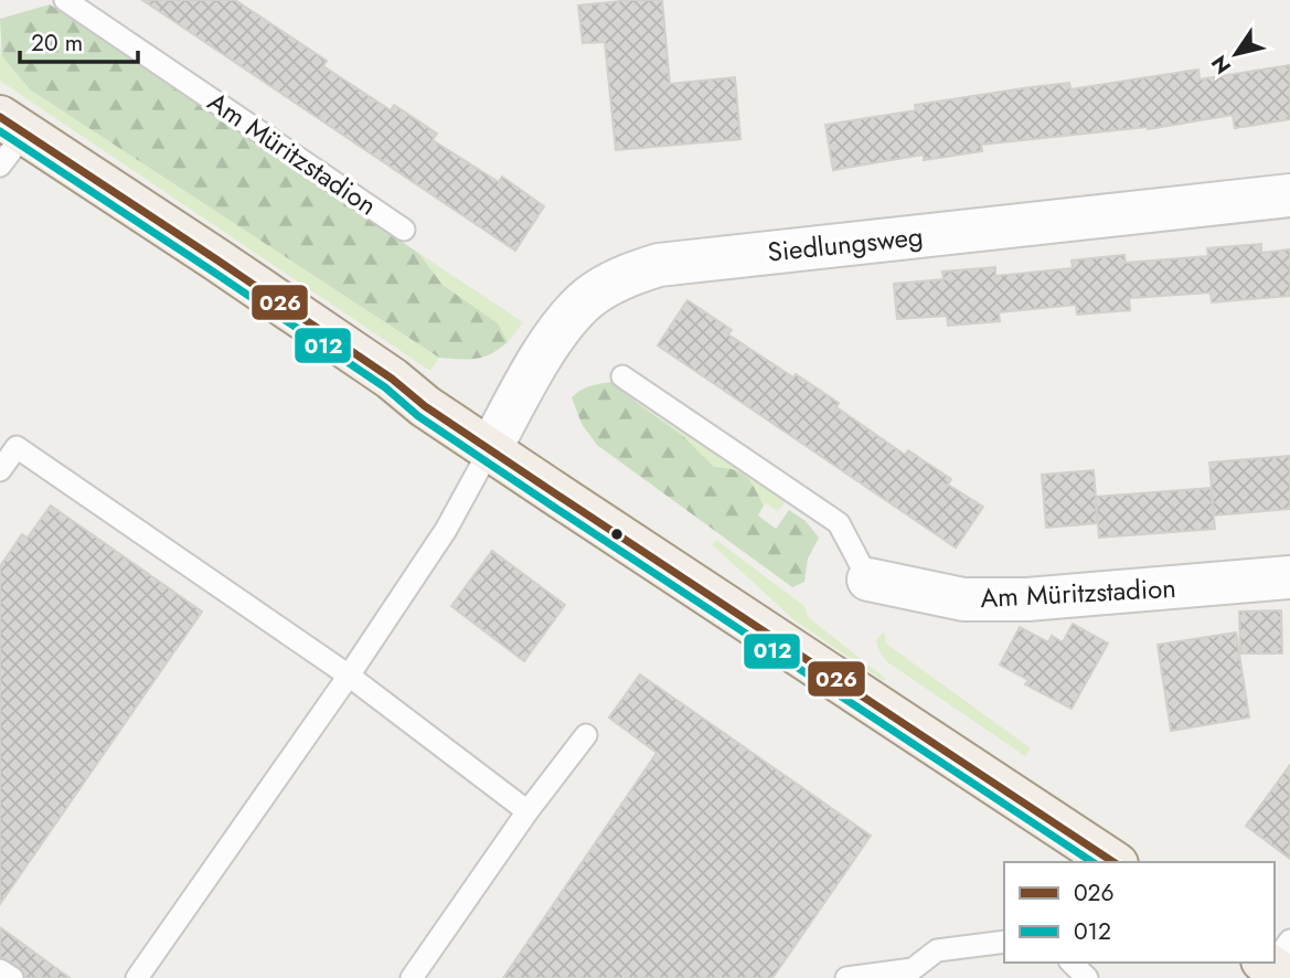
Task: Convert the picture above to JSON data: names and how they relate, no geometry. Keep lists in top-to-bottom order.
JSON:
{
  "streets": {
    "street": ["Am Müritzstadion", "Siedlungsweg"]
  },
  "lines": ["transit line 026", "transit line 012"],
  "legend": ["026", "012"],
  "scale_bar": "20 m",
  "north": "bottom left"
}
